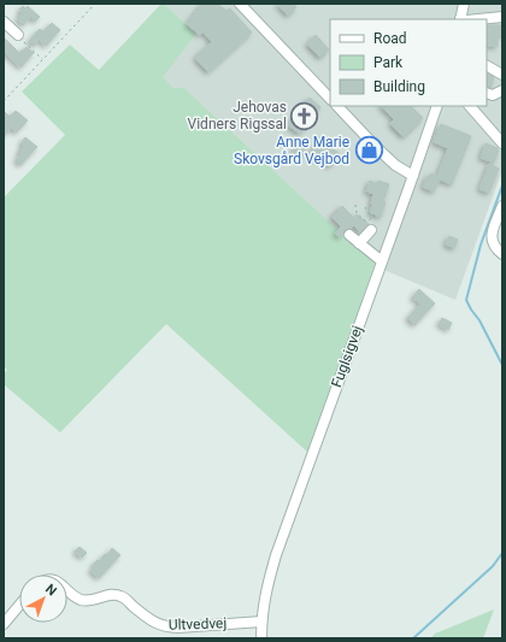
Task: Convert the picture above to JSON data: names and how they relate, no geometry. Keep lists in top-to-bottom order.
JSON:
{
  "streets": {
    "street": ["Fuglsigvej", "Ultvedvej"]
  },
  "crossings": [
    ["Fuglsigvej", "Ultvedvej"]
  ],
  "places": {
    "church": ["Jehovas Vidners Rigssal"],
    "shop": ["Anne Marie Skovsgård Vejbod"]
  },
  "legend": ["Road", "Park", "Building"],
  "north": "top right"
}
